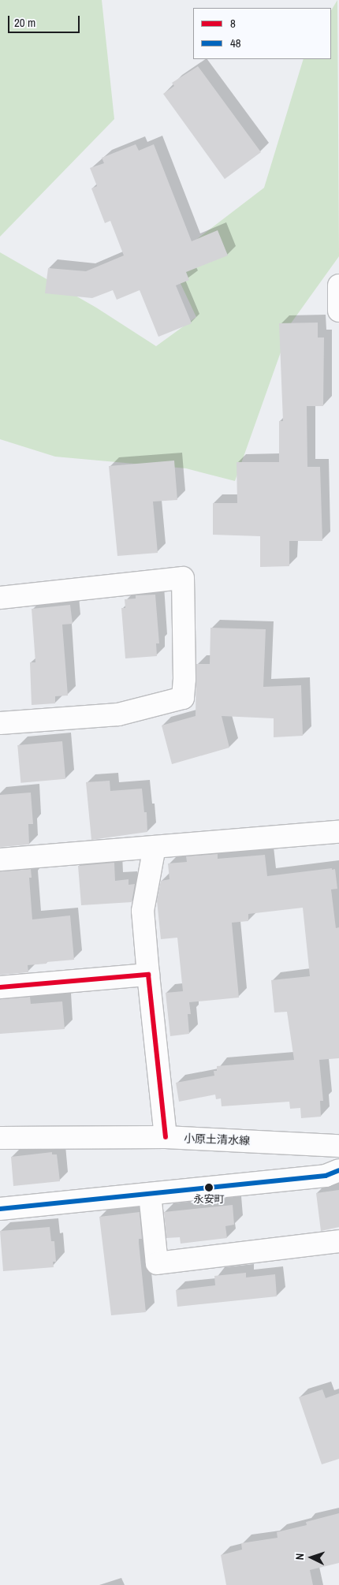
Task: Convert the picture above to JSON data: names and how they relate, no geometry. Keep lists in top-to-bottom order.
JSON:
{
  "streets": {
    "street": ["小原土清水線"]
  },
  "places": ["永安町"],
  "lines": ["transit line 8", "transit line 48"],
  "legend": ["8", "48"],
  "scale_bar": "20 m",
  "north": "left"
}
